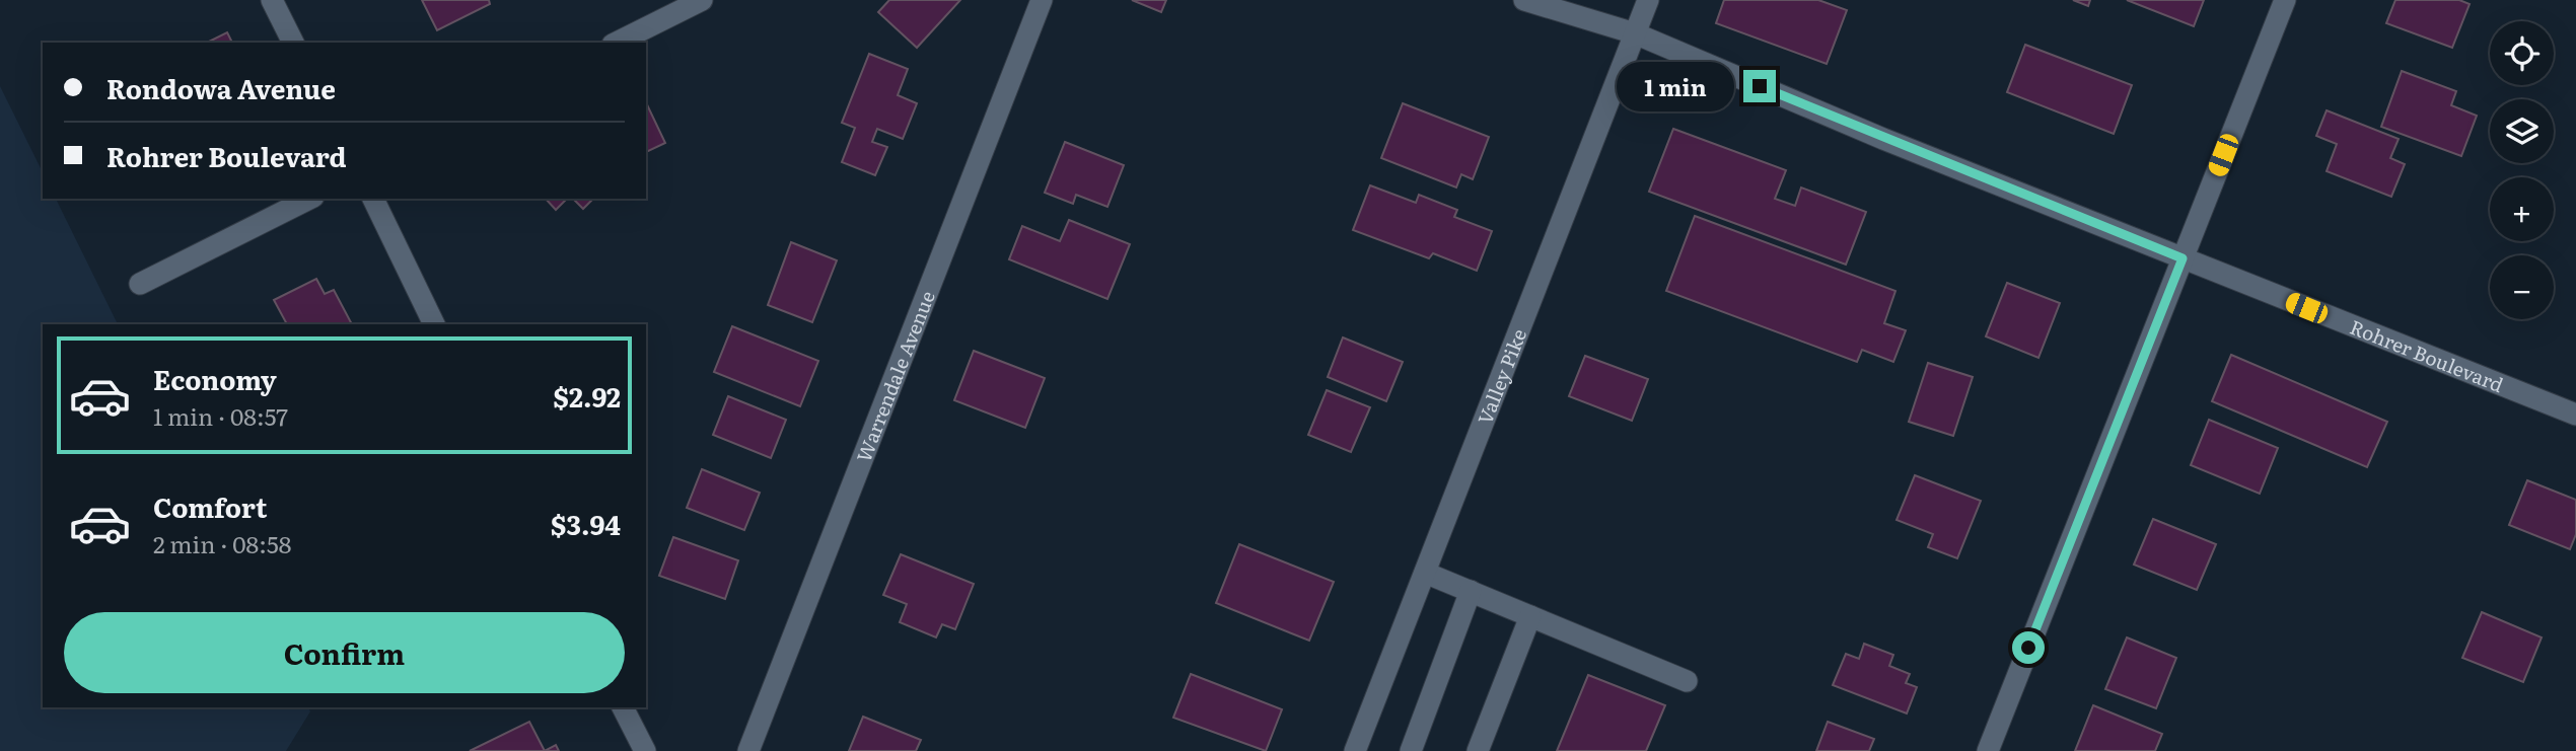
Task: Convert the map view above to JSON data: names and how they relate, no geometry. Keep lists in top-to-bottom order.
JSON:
{
  "streets": {
    "street": ["Rohrer Boulevard", "Warrendale Avenue", "Valley Pike"]
  },
  "crossings": [
    ["Rohrer Boulevard", "Valley Pike"]
  ],
  "page": {
    "map_buttons": ["+", "−"],
    "banner": ["Rondowa Avenue", "Rohrer Boulevard"],
    "bubble": "1 min",
    "list": [
      {
        "name": "Economy",
        "note": "1 min · 08:57",
        "value": "$2.92"
      },
      {
        "name": "Comfort",
        "note": "2 min · 08:58",
        "value": "$3.94"
      }
    ],
    "buttons": "Confirm"
  }
}
